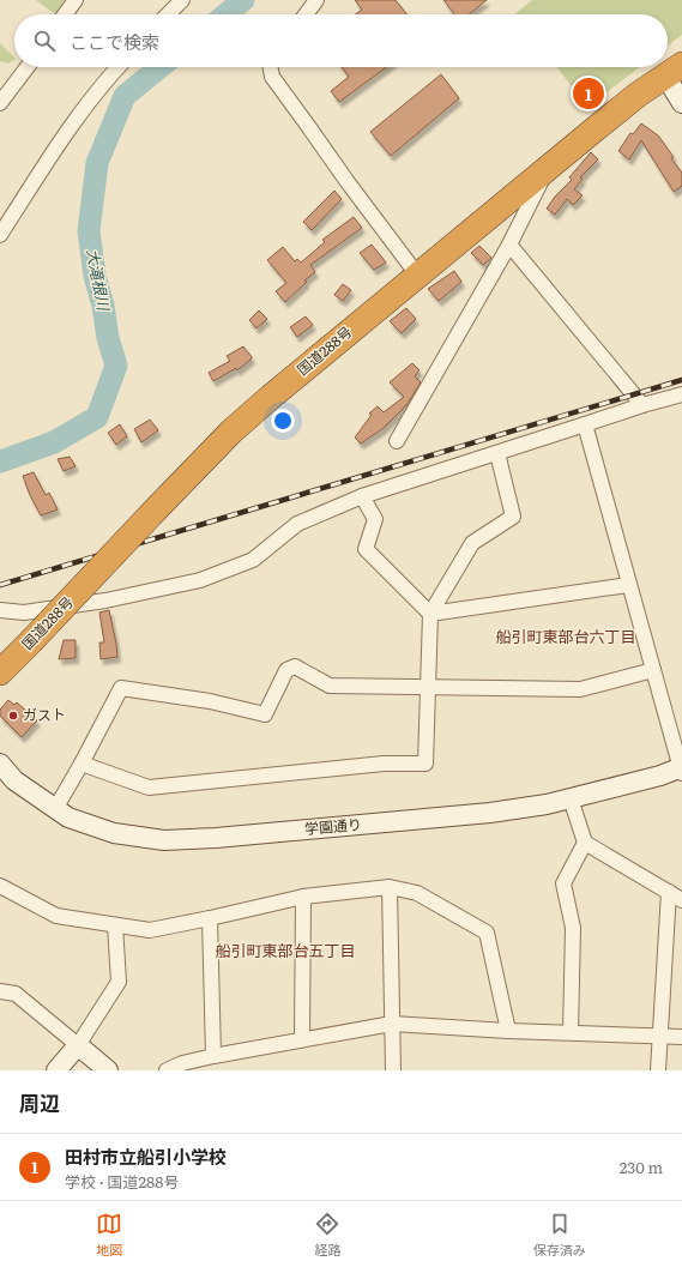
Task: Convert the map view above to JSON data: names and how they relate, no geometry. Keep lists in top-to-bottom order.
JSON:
{
  "streets": {
    "highway": ["国道288号"],
    "street": ["学園通り"]
  },
  "districts": ["船引町東部台六丁目", "船引町東部台五丁目"],
  "water": ["大滝根川"],
  "places": ["ガスト"],
  "page": {
    "search": "ここで検索",
    "pins": "1",
    "heading": "周辺",
    "list": [
      {
        "mark": "1",
        "name": "田村市立船引小学校",
        "note": "学校 · 国道288号",
        "value": "230 m"
      }
    ],
    "nav": ["地図", "経路", "保存済み"]
  }
}
